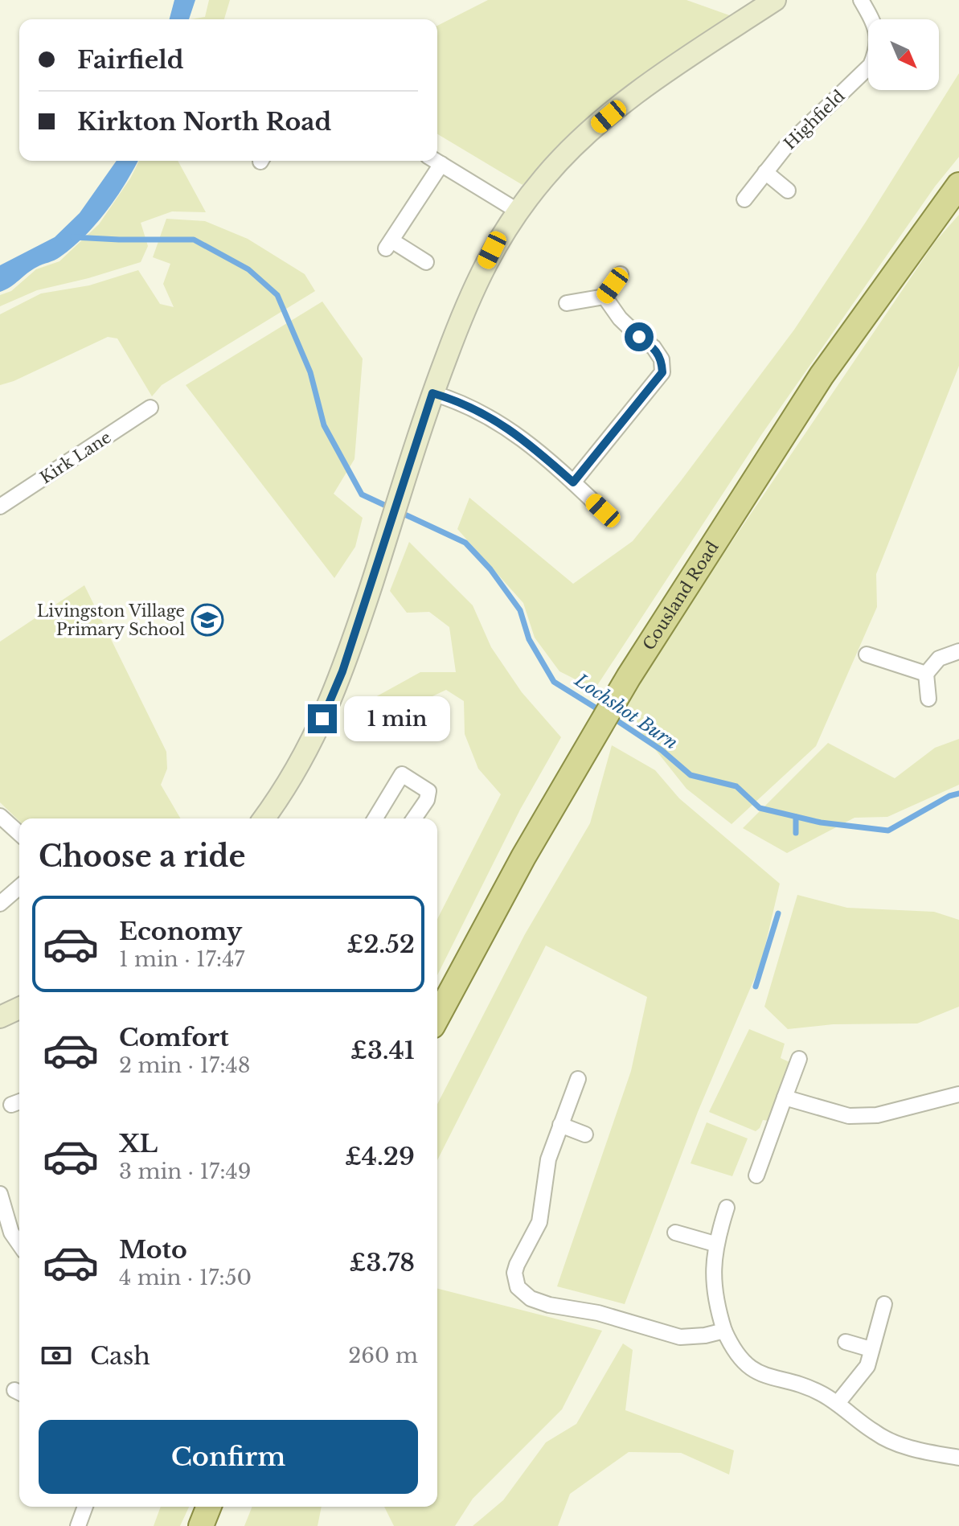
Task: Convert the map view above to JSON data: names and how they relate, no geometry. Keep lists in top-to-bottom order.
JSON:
{
  "streets": {
    "main road": ["Cousland Road"],
    "street": ["Highfield", "Kirk Lane"]
  },
  "water": ["Lochshot Burn"],
  "places": {
    "school or university": ["Livingston Village Primary School"]
  },
  "north": "bottom right",
  "page": {
    "banner": ["Fairfield", "Kirkton North Road"],
    "bubble": "1 min",
    "heading": "Choose a ride",
    "list": [
      {
        "name": "Economy",
        "note": "1 min · 17:47",
        "value": "£2.52"
      },
      {
        "name": "Comfort",
        "note": "2 min · 17:48",
        "value": "£3.41"
      },
      {
        "name": "XL",
        "note": "3 min · 17:49",
        "value": "£4.29"
      },
      {
        "name": "Moto",
        "note": "4 min · 17:50",
        "value": "£3.78"
      }
    ],
    "pay": ["Cash", "260 m"],
    "buttons": "Confirm"
  }
}
